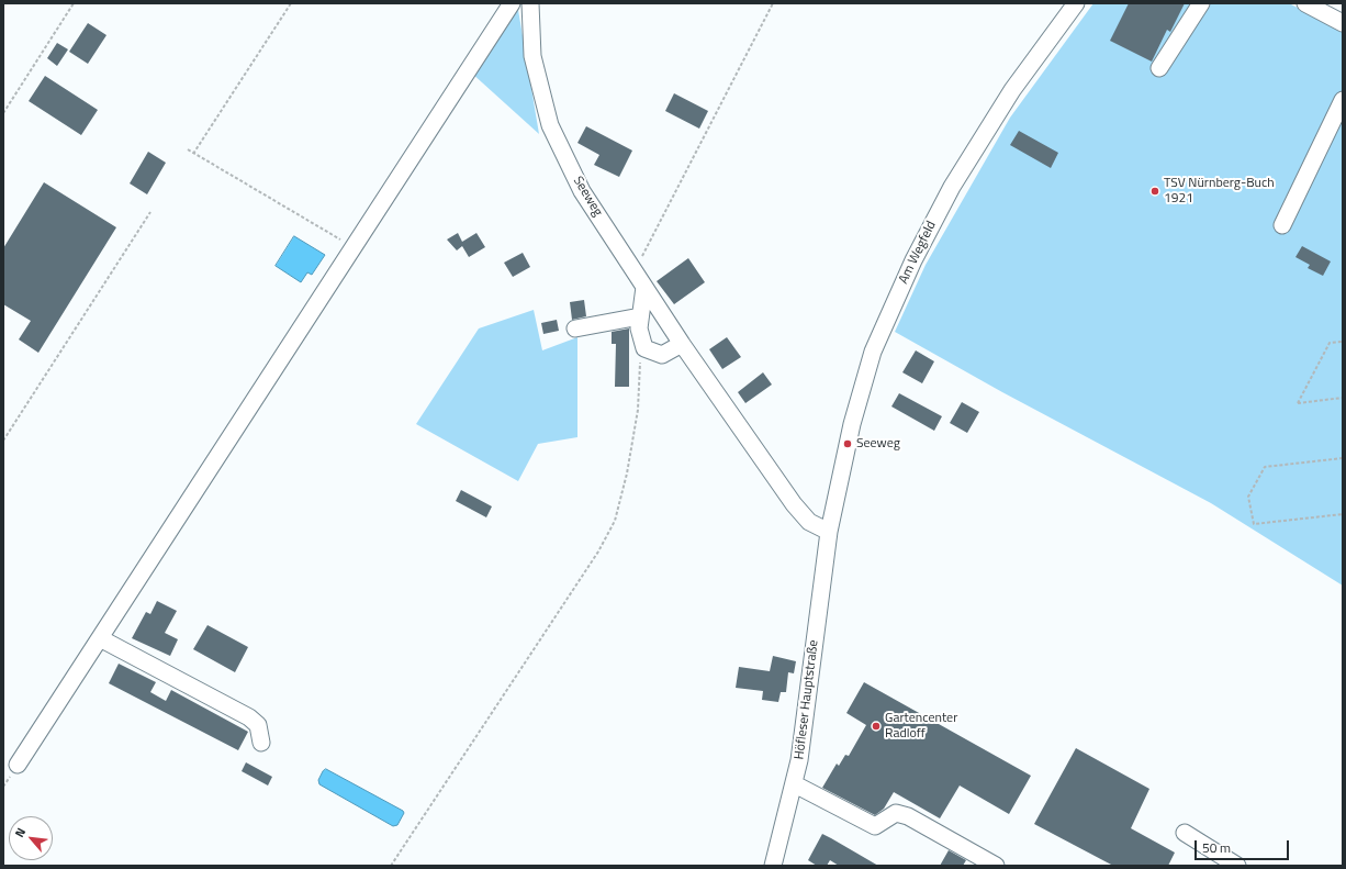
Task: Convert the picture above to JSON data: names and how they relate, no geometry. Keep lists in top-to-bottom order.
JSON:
{
  "streets": {
    "street": ["Seeweg", "Am Wegfeld", "Höfleser Hauptstraße"]
  },
  "crossings": [
    ["Seeweg", "Am Wegfeld"],
    ["Seeweg", "Höfleser Hauptstraße"],
    ["Am Wegfeld", "Höfleser Hauptstraße"]
  ],
  "places": ["TSV Nürnberg-Buch 1921", "Seeweg", "Gartencenter Radloff"],
  "scale_bar": "50 m",
  "north": "top left"
}
